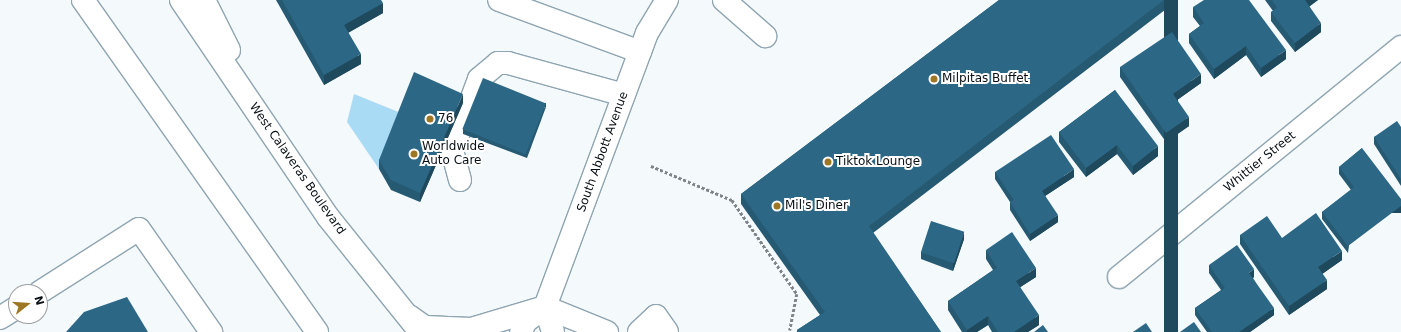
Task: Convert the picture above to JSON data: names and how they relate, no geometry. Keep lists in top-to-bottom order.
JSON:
{
  "streets": {
    "main road": ["South Abbott Avenue", "Whittier Street", "West Calaveras Boulevard"]
  },
  "crossings": [
    ["South Abbott Avenue", "West Calaveras Boulevard"]
  ],
  "places": [
    "Milpitas Buffet",
    "76",
    "Worldwide Auto Care",
    "Tiktok Lounge",
    "Mil's Diner"
  ],
  "north": "right"
}
